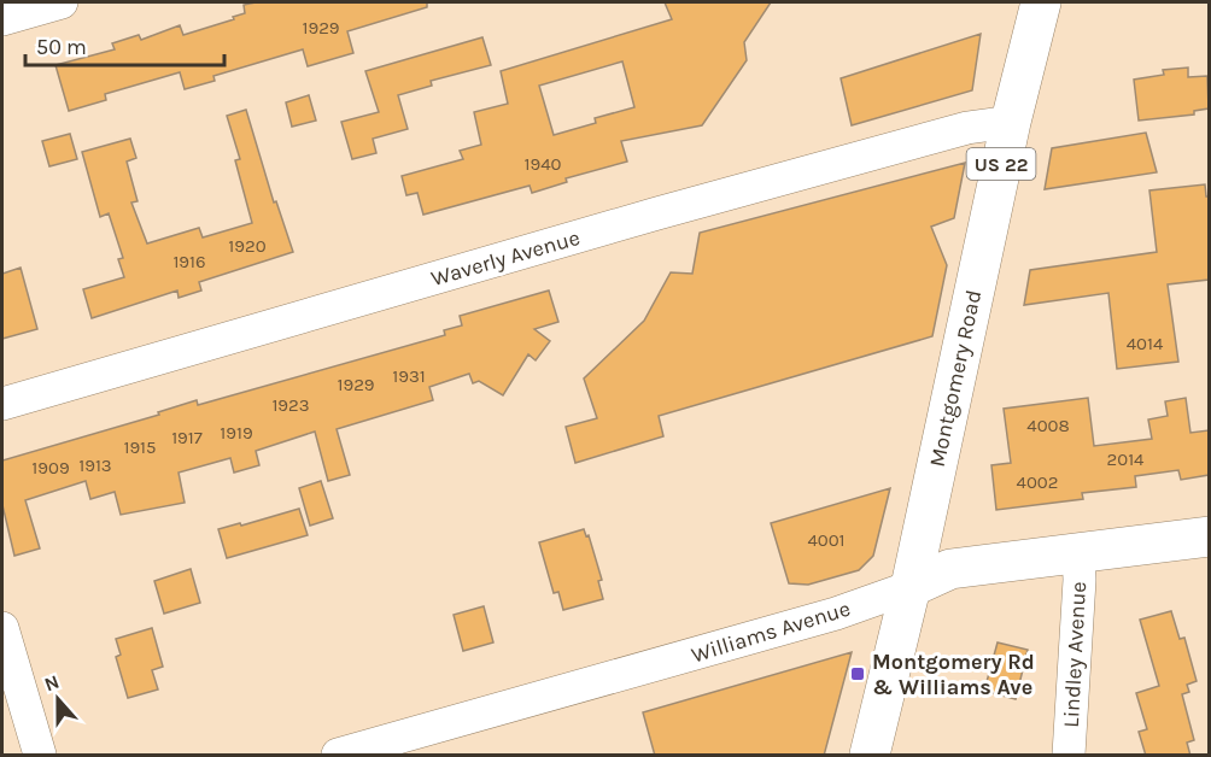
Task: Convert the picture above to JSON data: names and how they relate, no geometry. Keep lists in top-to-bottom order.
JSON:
{
  "streets": {
    "main road": ["US 22", "Montgomery Road", "Williams Avenue"],
    "street": ["Waverly Avenue", "Lindley Avenue"]
  },
  "crossings": [
    ["Waverly Avenue", "Montgomery Road"],
    ["Montgomery Road", "Williams Avenue"],
    ["Williams Avenue", "Lindley Avenue"]
  ],
  "places": {
    "transit": ["Montgomery Rd & Williams Ave"]
  },
  "house_numbers": [
    "1929",
    "1940",
    "1920",
    "1916",
    "4014",
    "1931",
    "1929",
    "1923",
    "4008",
    "1919",
    "1917",
    "1915",
    "2014",
    "1913",
    "1909",
    "4002",
    "4001"
  ],
  "scale_bar": "50 m",
  "north": "top"
}
